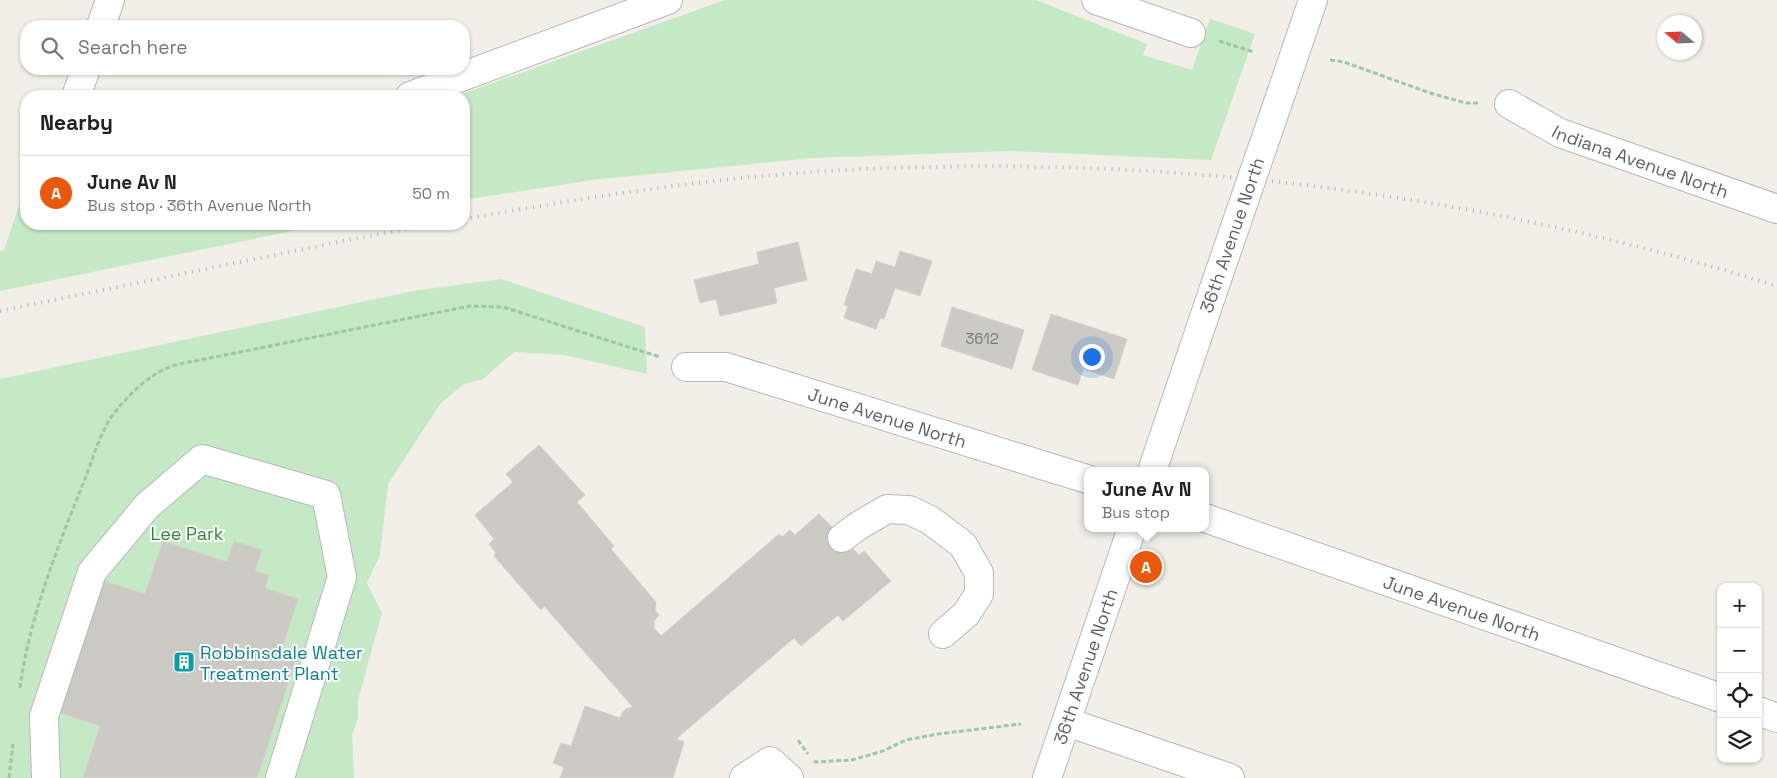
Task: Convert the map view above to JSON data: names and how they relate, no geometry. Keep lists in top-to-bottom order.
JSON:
{
  "streets": {
    "street": ["Indiana Avenue North", "36th Avenue North", "June Avenue North"]
  },
  "parks": ["Lee Park"],
  "places": {
    "building": ["Robbinsdale Water Treatment Plant"]
  },
  "house_numbers": ["3612"],
  "north": "left",
  "page": {
    "search": "Search here",
    "heading": "Nearby",
    "list": [
      {
        "mark": "A",
        "name": "June Av N",
        "note": "Bus stop · 36th Avenue North",
        "value": "50 m"
      }
    ],
    "popup": ["June Av N", "Bus stop"],
    "pins": "A",
    "map_buttons": ["+", "−"]
  }
}
